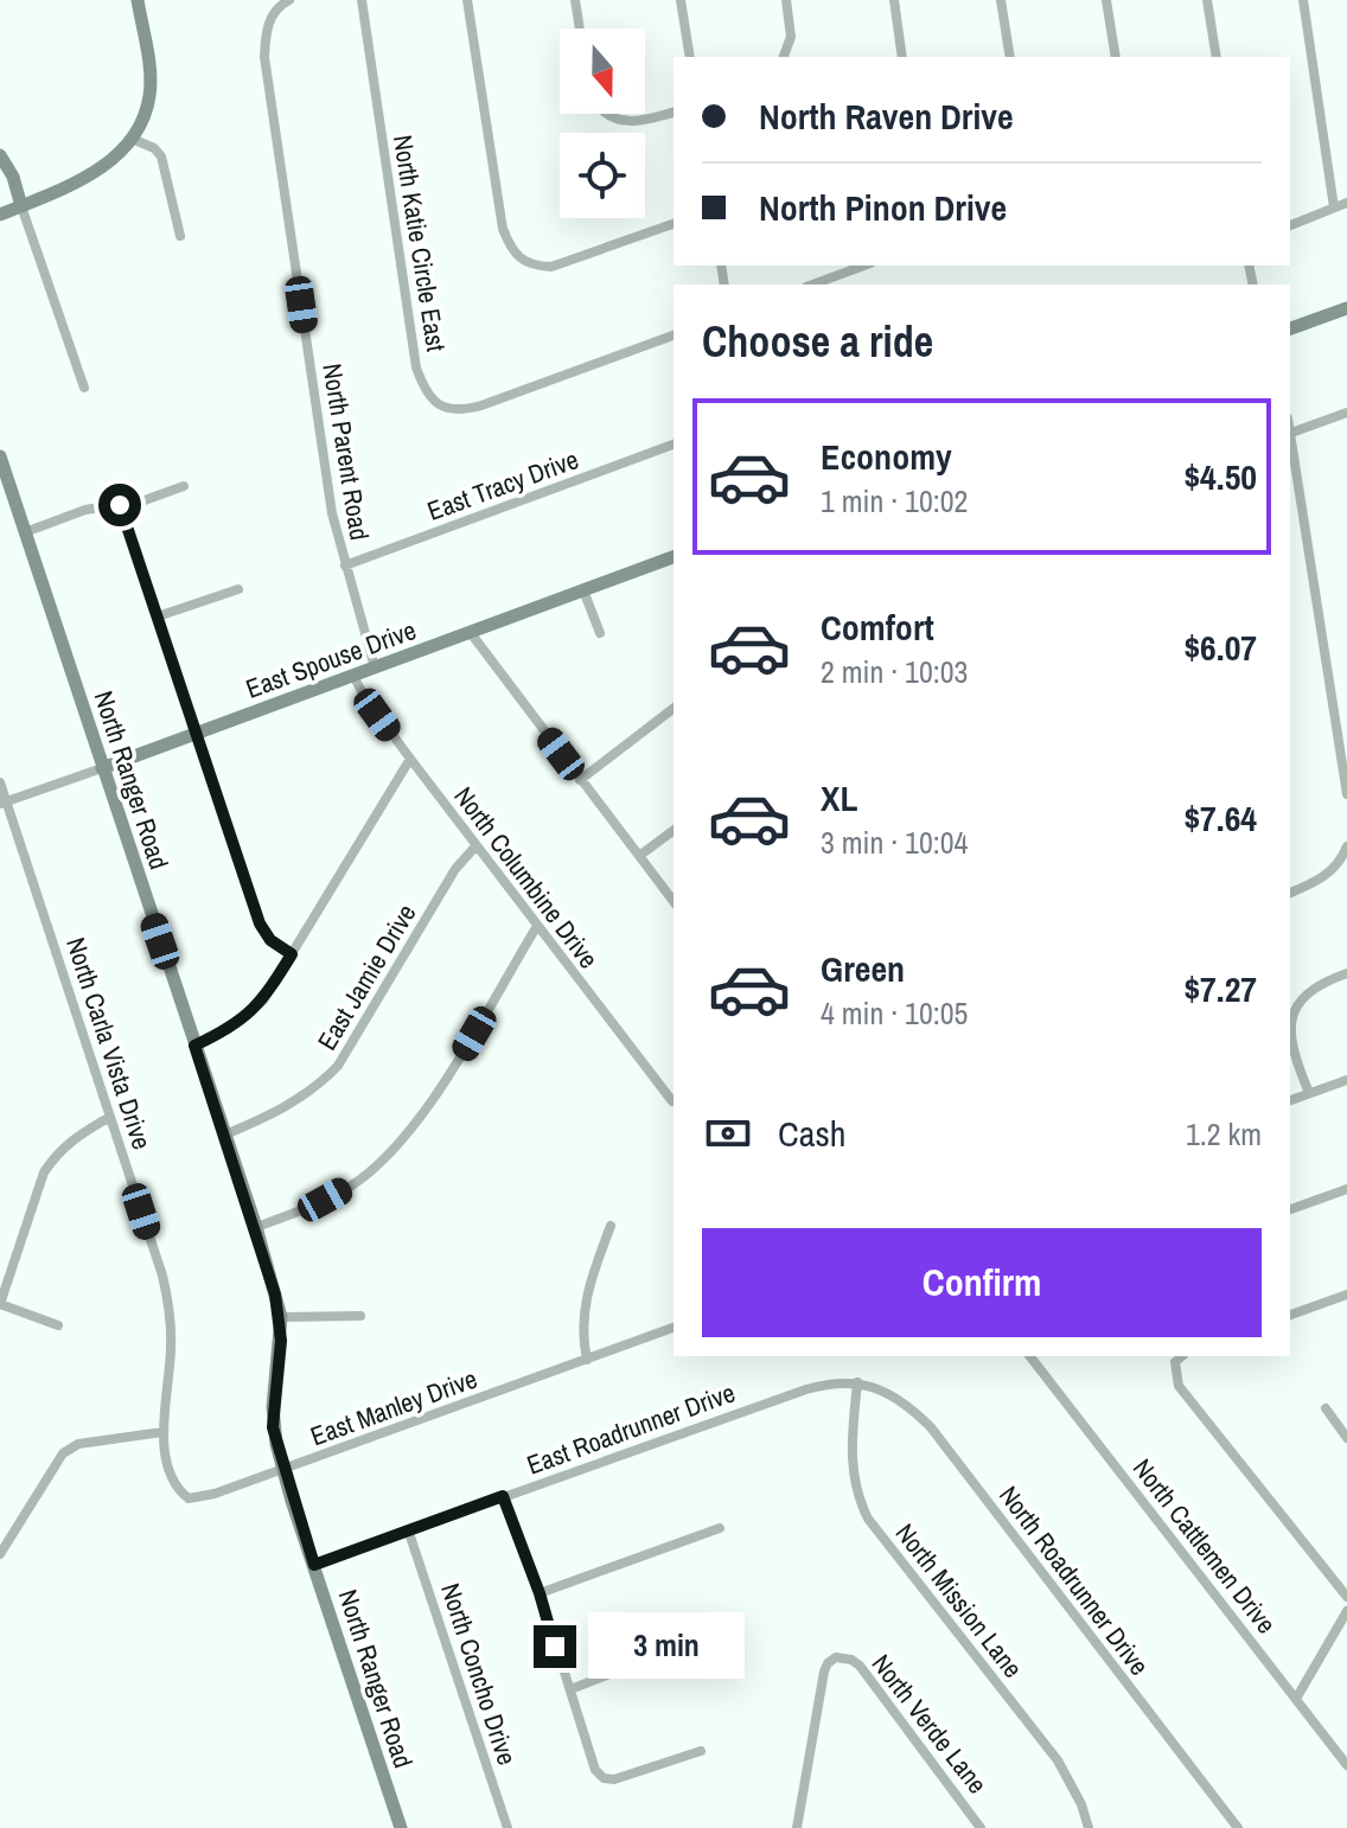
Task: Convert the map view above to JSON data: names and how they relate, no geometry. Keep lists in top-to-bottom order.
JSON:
{
  "streets": {
    "street": [
      "North Katie Circle East",
      "North Parent Road",
      "East Tracy Drive",
      "East Spouse Drive",
      "North Ranger Road",
      "North Columbine Drive",
      "East Jamie Drive",
      "North Carla Vista Drive",
      "East Manley Drive",
      "East Roadrunner Drive",
      "North Cattlemen Drive",
      "North Roadrunner Drive",
      "North Mission Lane",
      "North Concho Drive",
      "North Verde Lane"
    ]
  },
  "crossings": [
    ["North Parent Road", "East Tracy Drive"],
    ["North Parent Road", "East Spouse Drive"],
    ["East Spouse Drive", "North Ranger Road"],
    ["East Spouse Drive", "North Columbine Drive"],
    ["East Spouse Drive", "North Carla Vista Drive"],
    ["North Ranger Road", "East Jamie Drive"],
    ["North Ranger Road", "East Manley Drive"],
    ["North Ranger Road", "East Roadrunner Drive"],
    ["North Columbine Drive", "East Jamie Drive"],
    ["North Carla Vista Drive", "East Manley Drive"],
    ["East Roadrunner Drive", "North Roadrunner Drive"],
    ["East Roadrunner Drive", "North Mission Lane"],
    ["East Roadrunner Drive", "North Concho Drive"],
    ["North Roadrunner Drive", "North Mission Lane"]
  ],
  "north": "bottom",
  "page": {
    "banner": ["North Raven Drive", "North Pinon Drive"],
    "heading": "Choose a ride",
    "list": [
      {
        "name": "Economy",
        "note": "1 min · 10:02",
        "value": "$4.50"
      },
      {
        "name": "Comfort",
        "note": "2 min · 10:03",
        "value": "$6.07"
      },
      {
        "name": "XL",
        "note": "3 min · 10:04",
        "value": "$7.64"
      },
      {
        "name": "Green",
        "note": "4 min · 10:05",
        "value": "$7.27"
      }
    ],
    "pay": ["Cash", "1.2 km"],
    "buttons": "Confirm",
    "bubble": "3 min"
  }
}
